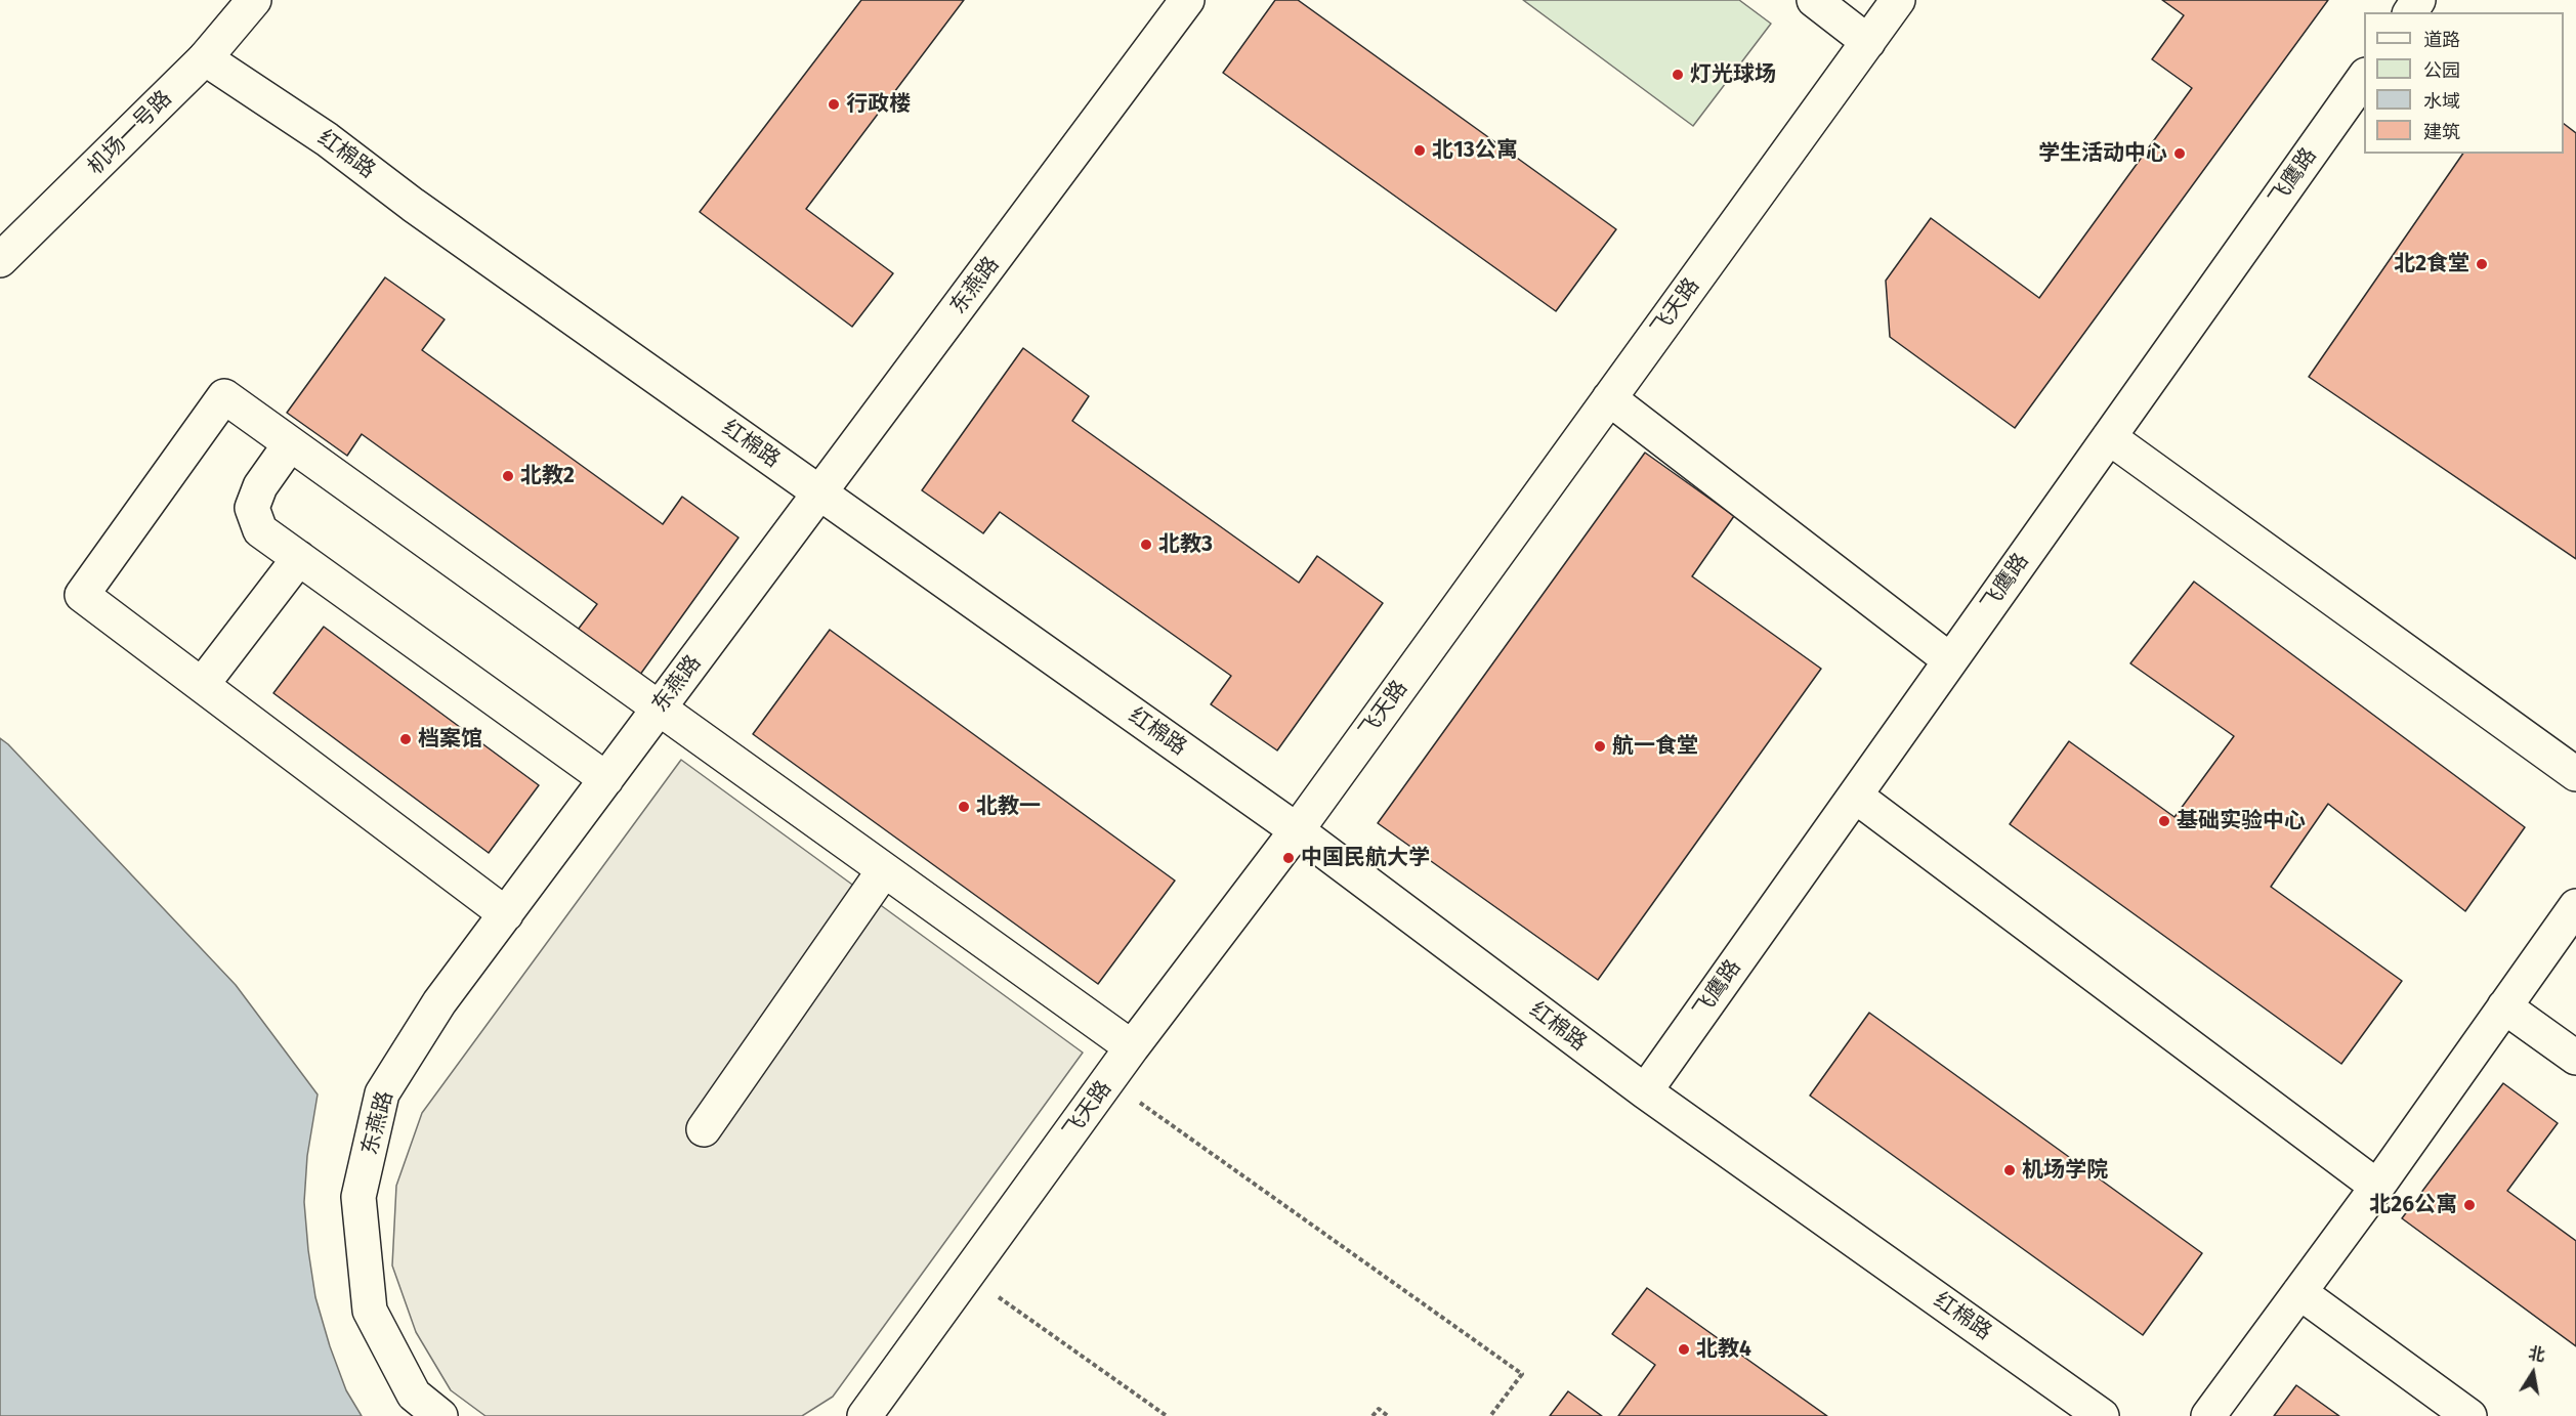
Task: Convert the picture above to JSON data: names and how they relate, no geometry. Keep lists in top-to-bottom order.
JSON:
{
  "streets": {
    "main road": [
      "机场一号路",
      "红棉路",
      "飞鹰路",
      "东燕路",
      "飞天路"
    ]
  },
  "crossings": [
    ["机场一号路", "红棉路"],
    ["红棉路", "飞鹰路"],
    ["红棉路", "东燕路"],
    ["红棉路", "飞天路"]
  ],
  "places": [
    "灯光球场",
    "行政楼",
    "北13公寓",
    "学生活动中心",
    "北2食堂",
    "北教2",
    "北教3",
    "档案馆",
    "航一食堂",
    "北教一",
    "基础实验中心",
    "中国民航大学",
    "机场学院",
    "北26公寓",
    "北教4"
  ],
  "legend": [
    "道路",
    "公园",
    "水域",
    "建筑"
  ],
  "north": "top"
}
